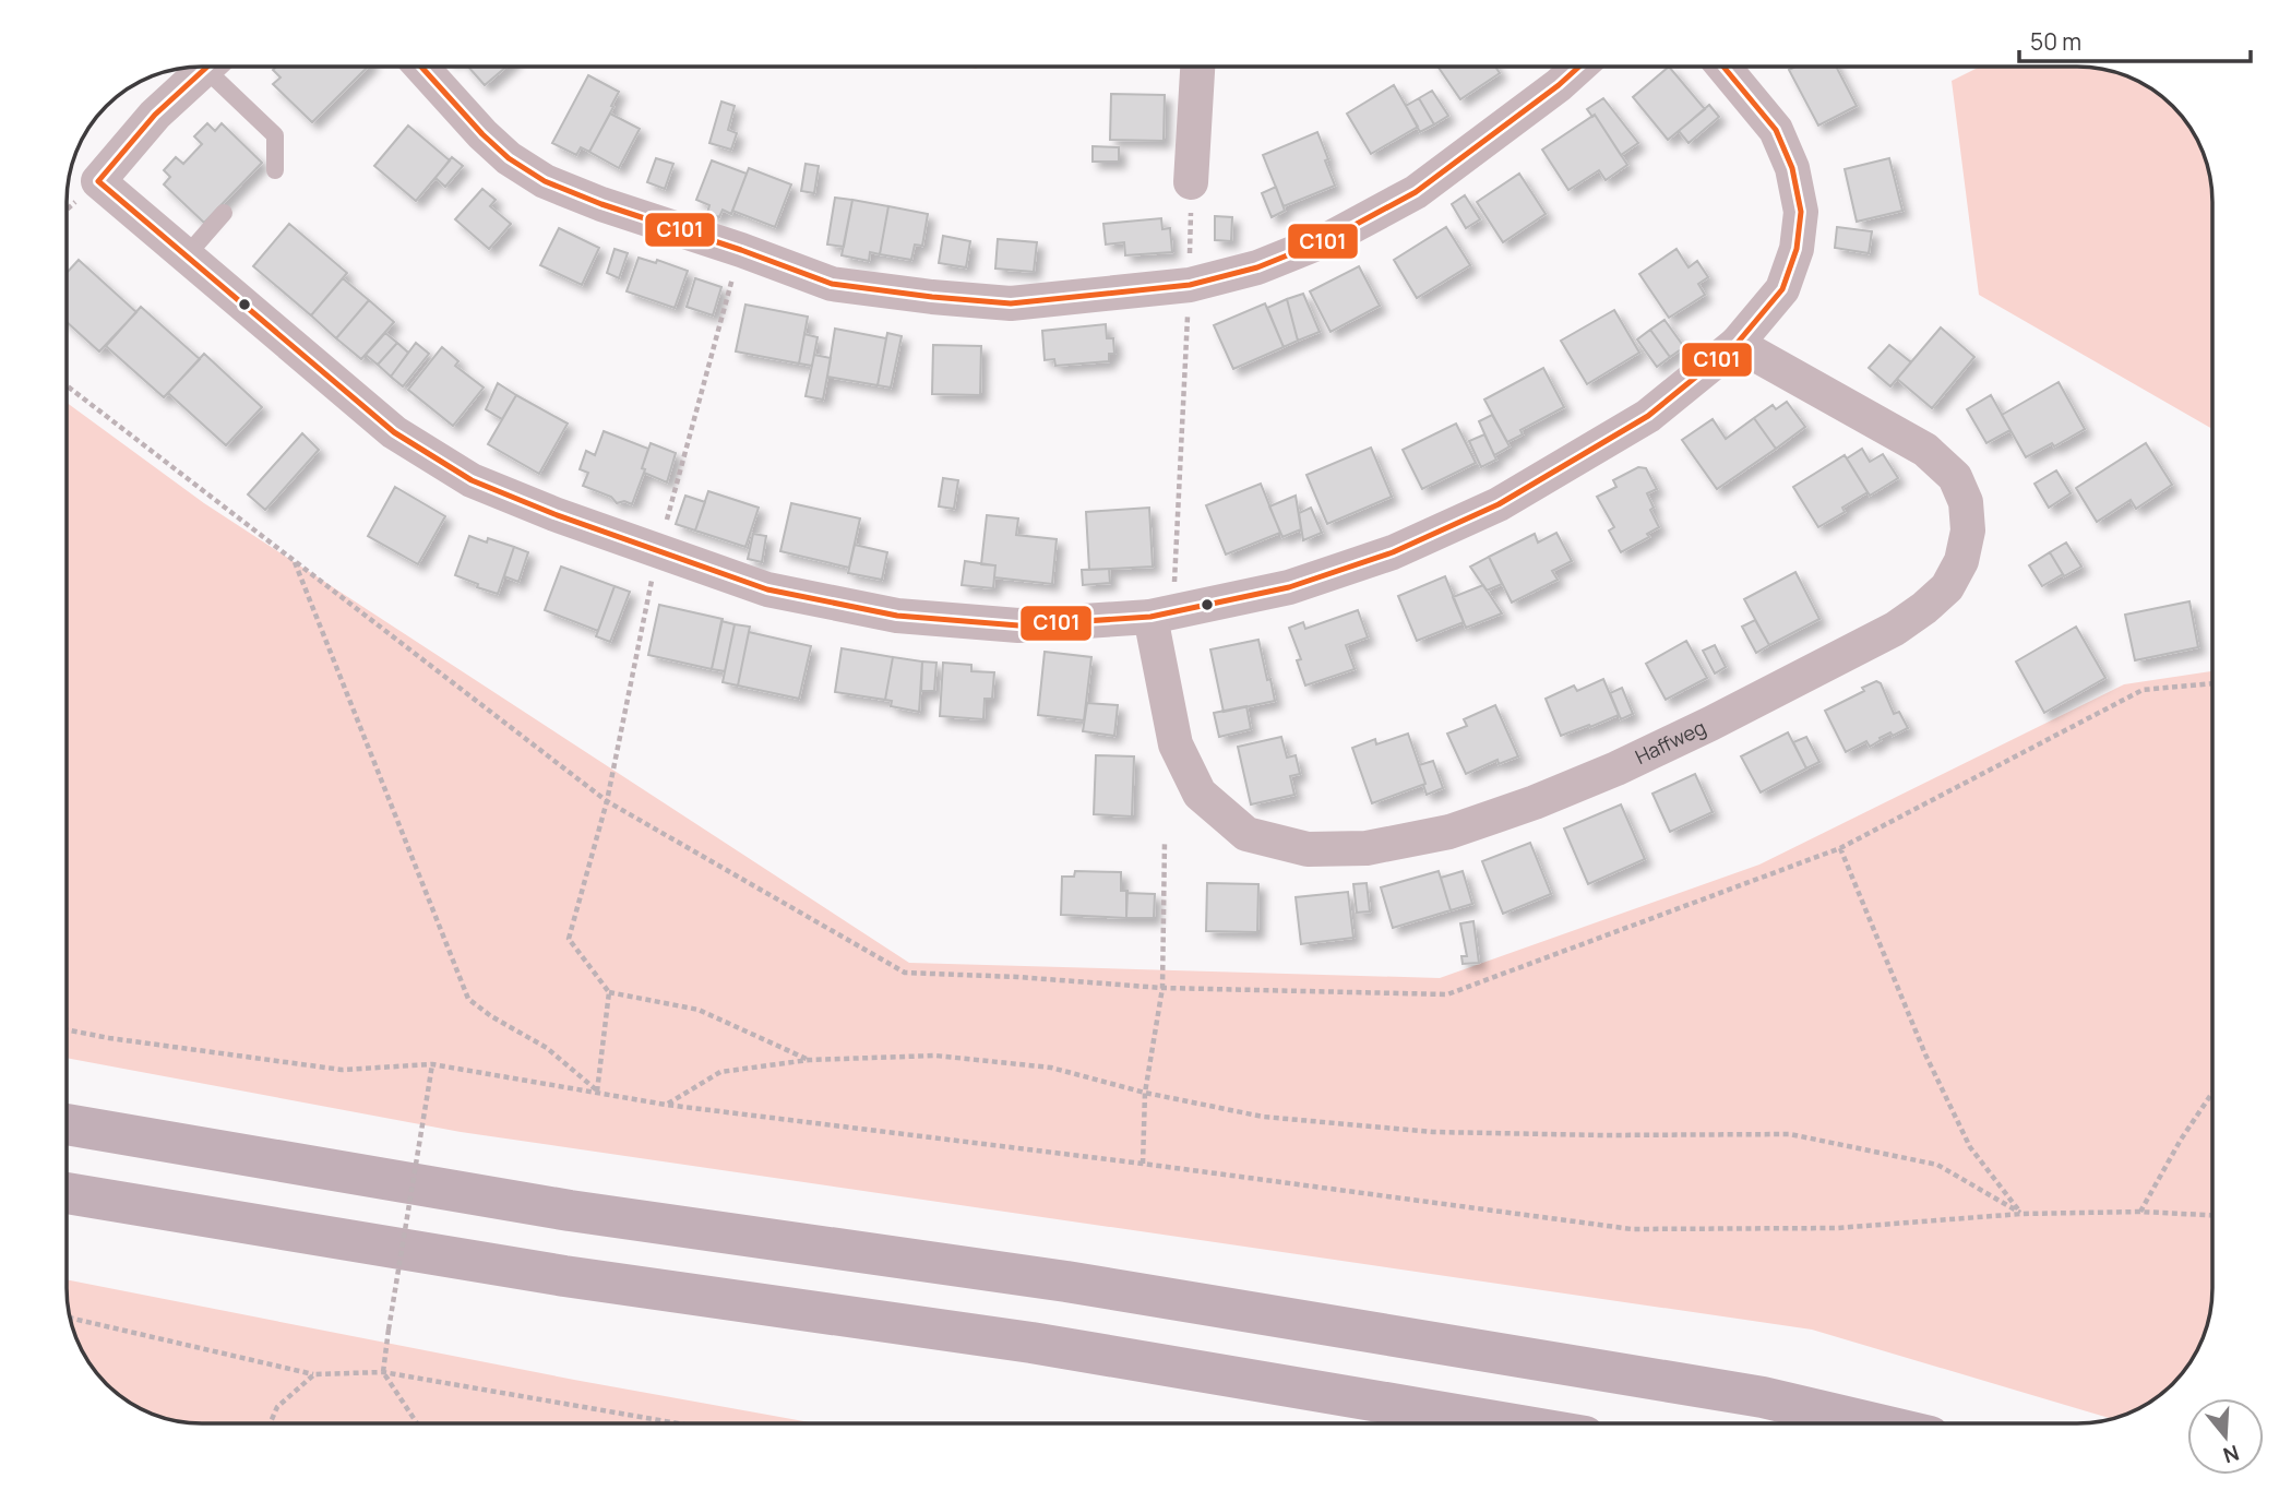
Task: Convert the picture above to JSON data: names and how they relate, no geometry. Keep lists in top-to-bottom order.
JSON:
{
  "streets": {
    "street": ["Haffweg"]
  },
  "lines": ["transit line C101"],
  "scale_bar": "50 m",
  "north": "bottom"
}
